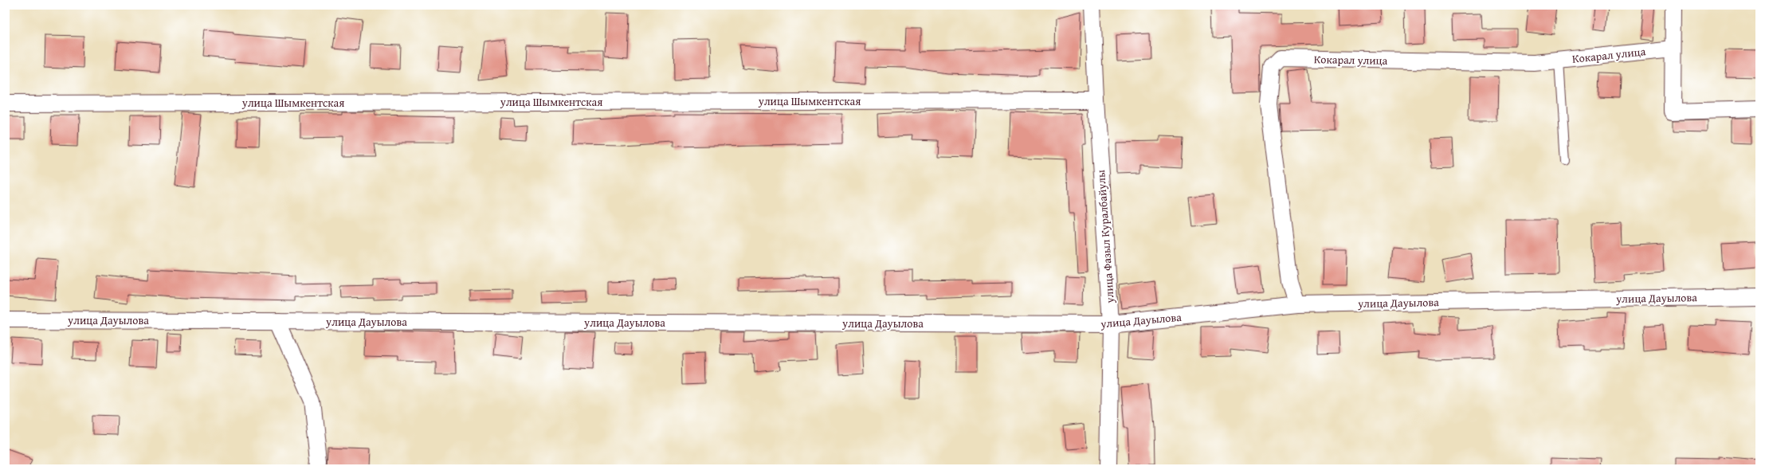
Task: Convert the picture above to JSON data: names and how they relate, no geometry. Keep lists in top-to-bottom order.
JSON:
{
  "streets": {
    "street": [
      "Кокарал улица",
      "улица Шымкентская",
      "улица Фазыл Куралбайулы",
      "улица Дауылова"
    ]
  },
  "crossings": [
    ["Кокарал улица", "улица Дауылова"],
    ["улица Шымкентская", "улица Фазыл Куралбайулы"],
    ["улица Фазыл Куралбайулы", "улица Дауылова"]
  ]
}
